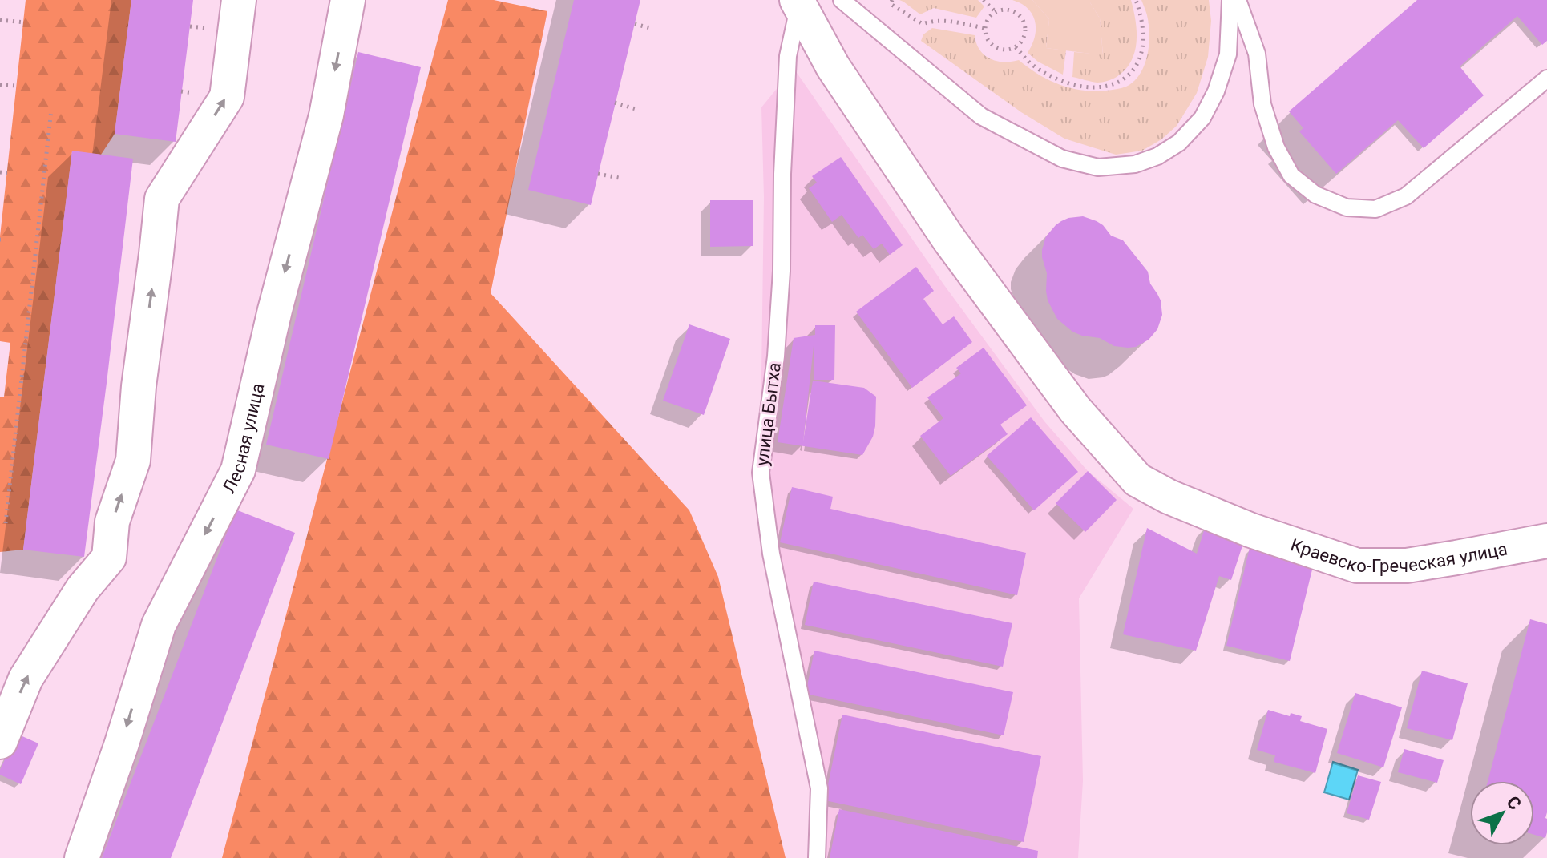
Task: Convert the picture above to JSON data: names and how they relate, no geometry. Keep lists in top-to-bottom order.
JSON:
{
  "streets": {
    "street": ["улица Бытха", "Лесная улица", "Краевско-Греческая улица"]
  },
  "crossings": [
    ["улица Бытха", "Краевско-Греческая улица"]
  ],
  "north": "top right"
}
